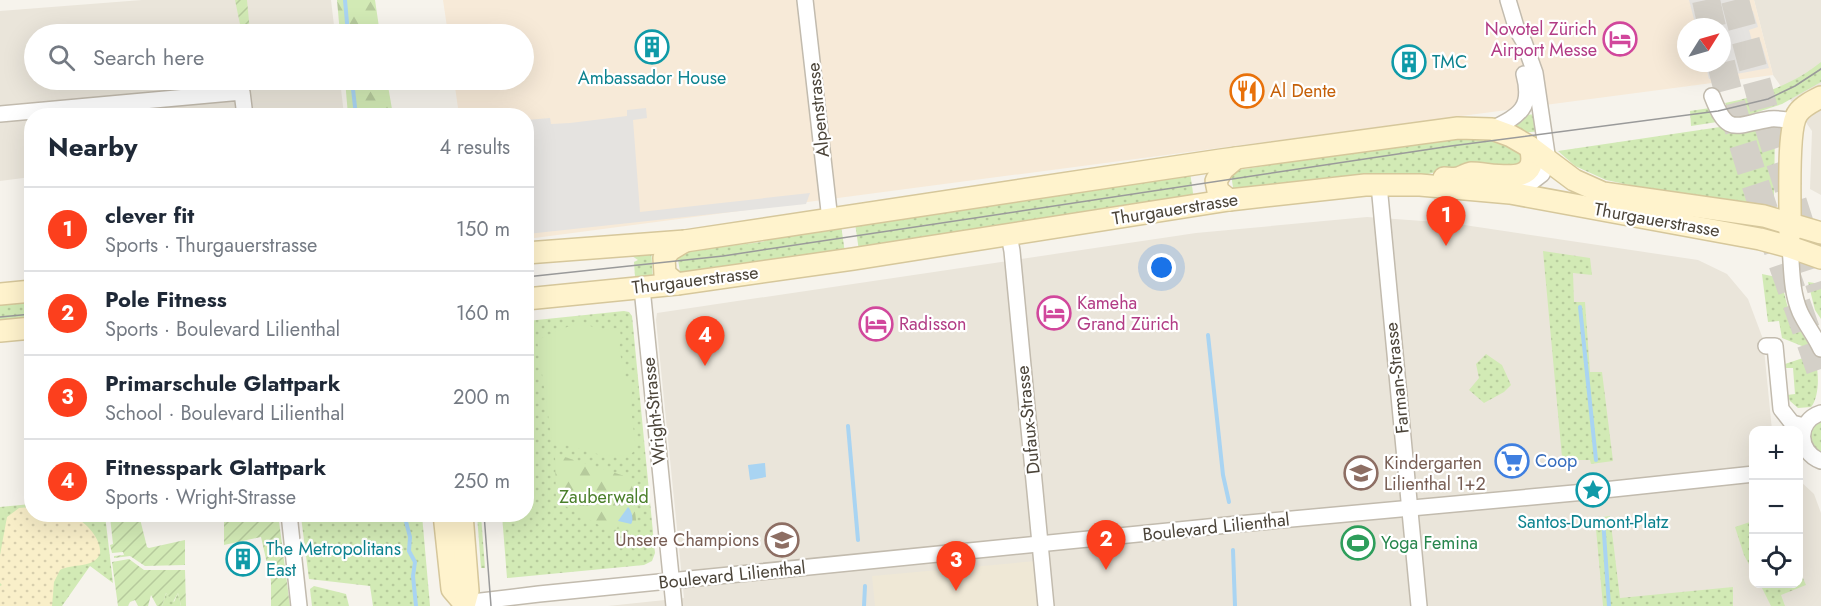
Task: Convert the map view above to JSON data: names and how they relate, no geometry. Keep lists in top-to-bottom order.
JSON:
{
  "streets": {
    "main road": ["Thurgauerstrasse"],
    "street": [
      "Alpenstrasse",
      "Farman-Strasse",
      "Wright-Strasse",
      "Dufaux-Strasse",
      "Boulevard Lilienthal"
    ]
  },
  "crossings": [
    ["Alpenstrasse", "Thurgauerstrasse"],
    ["Thurgauerstrasse", "Farman-Strasse"],
    ["Thurgauerstrasse", "Wright-Strasse"],
    ["Thurgauerstrasse", "Dufaux-Strasse"],
    ["Farman-Strasse", "Boulevard Lilienthal"],
    ["Wright-Strasse", "Boulevard Lilienthal"],
    ["Dufaux-Strasse", "Boulevard Lilienthal"]
  ],
  "parks": ["Zauberwald"],
  "places": {
    "hotel": ["Novotel Zürich Airport Messe", "Kameha Grand Zürich", "Radisson"],
    "building": ["Ambassador House", "TMC", "The Metropolitans East"],
    "restaurant": ["Al Dente"],
    "supermarket": ["Coop"],
    "school or university": ["Kindergarten Lilienthal 1+2", "Unsere Champions"],
    "place": ["Santos-Dumont-Platz"],
    "sports": ["Yoga Femina"]
  },
  "north": "top right",
  "page": {
    "search": "Search here",
    "heading": ["Nearby", "4 results"],
    "list": [
      {
        "mark": "1",
        "name": "clever fit",
        "note": "Sports · Thurgauerstrasse",
        "value": "150 m"
      },
      {
        "mark": "2",
        "name": "Pole Fitness",
        "note": "Sports · Boulevard Lilienthal",
        "value": "160 m"
      },
      {
        "mark": "3",
        "name": "Primarschule Glattpark",
        "note": "School · Boulevard Lilienthal",
        "value": "200 m"
      },
      {
        "mark": "4",
        "name": "Fitnesspark Glattpark",
        "note": "Sports · Wright-Strasse",
        "value": "250 m"
      }
    ],
    "pins": [
      "1",
      "4",
      "2",
      "3"
    ],
    "map_buttons": ["+", "−"]
  }
}
